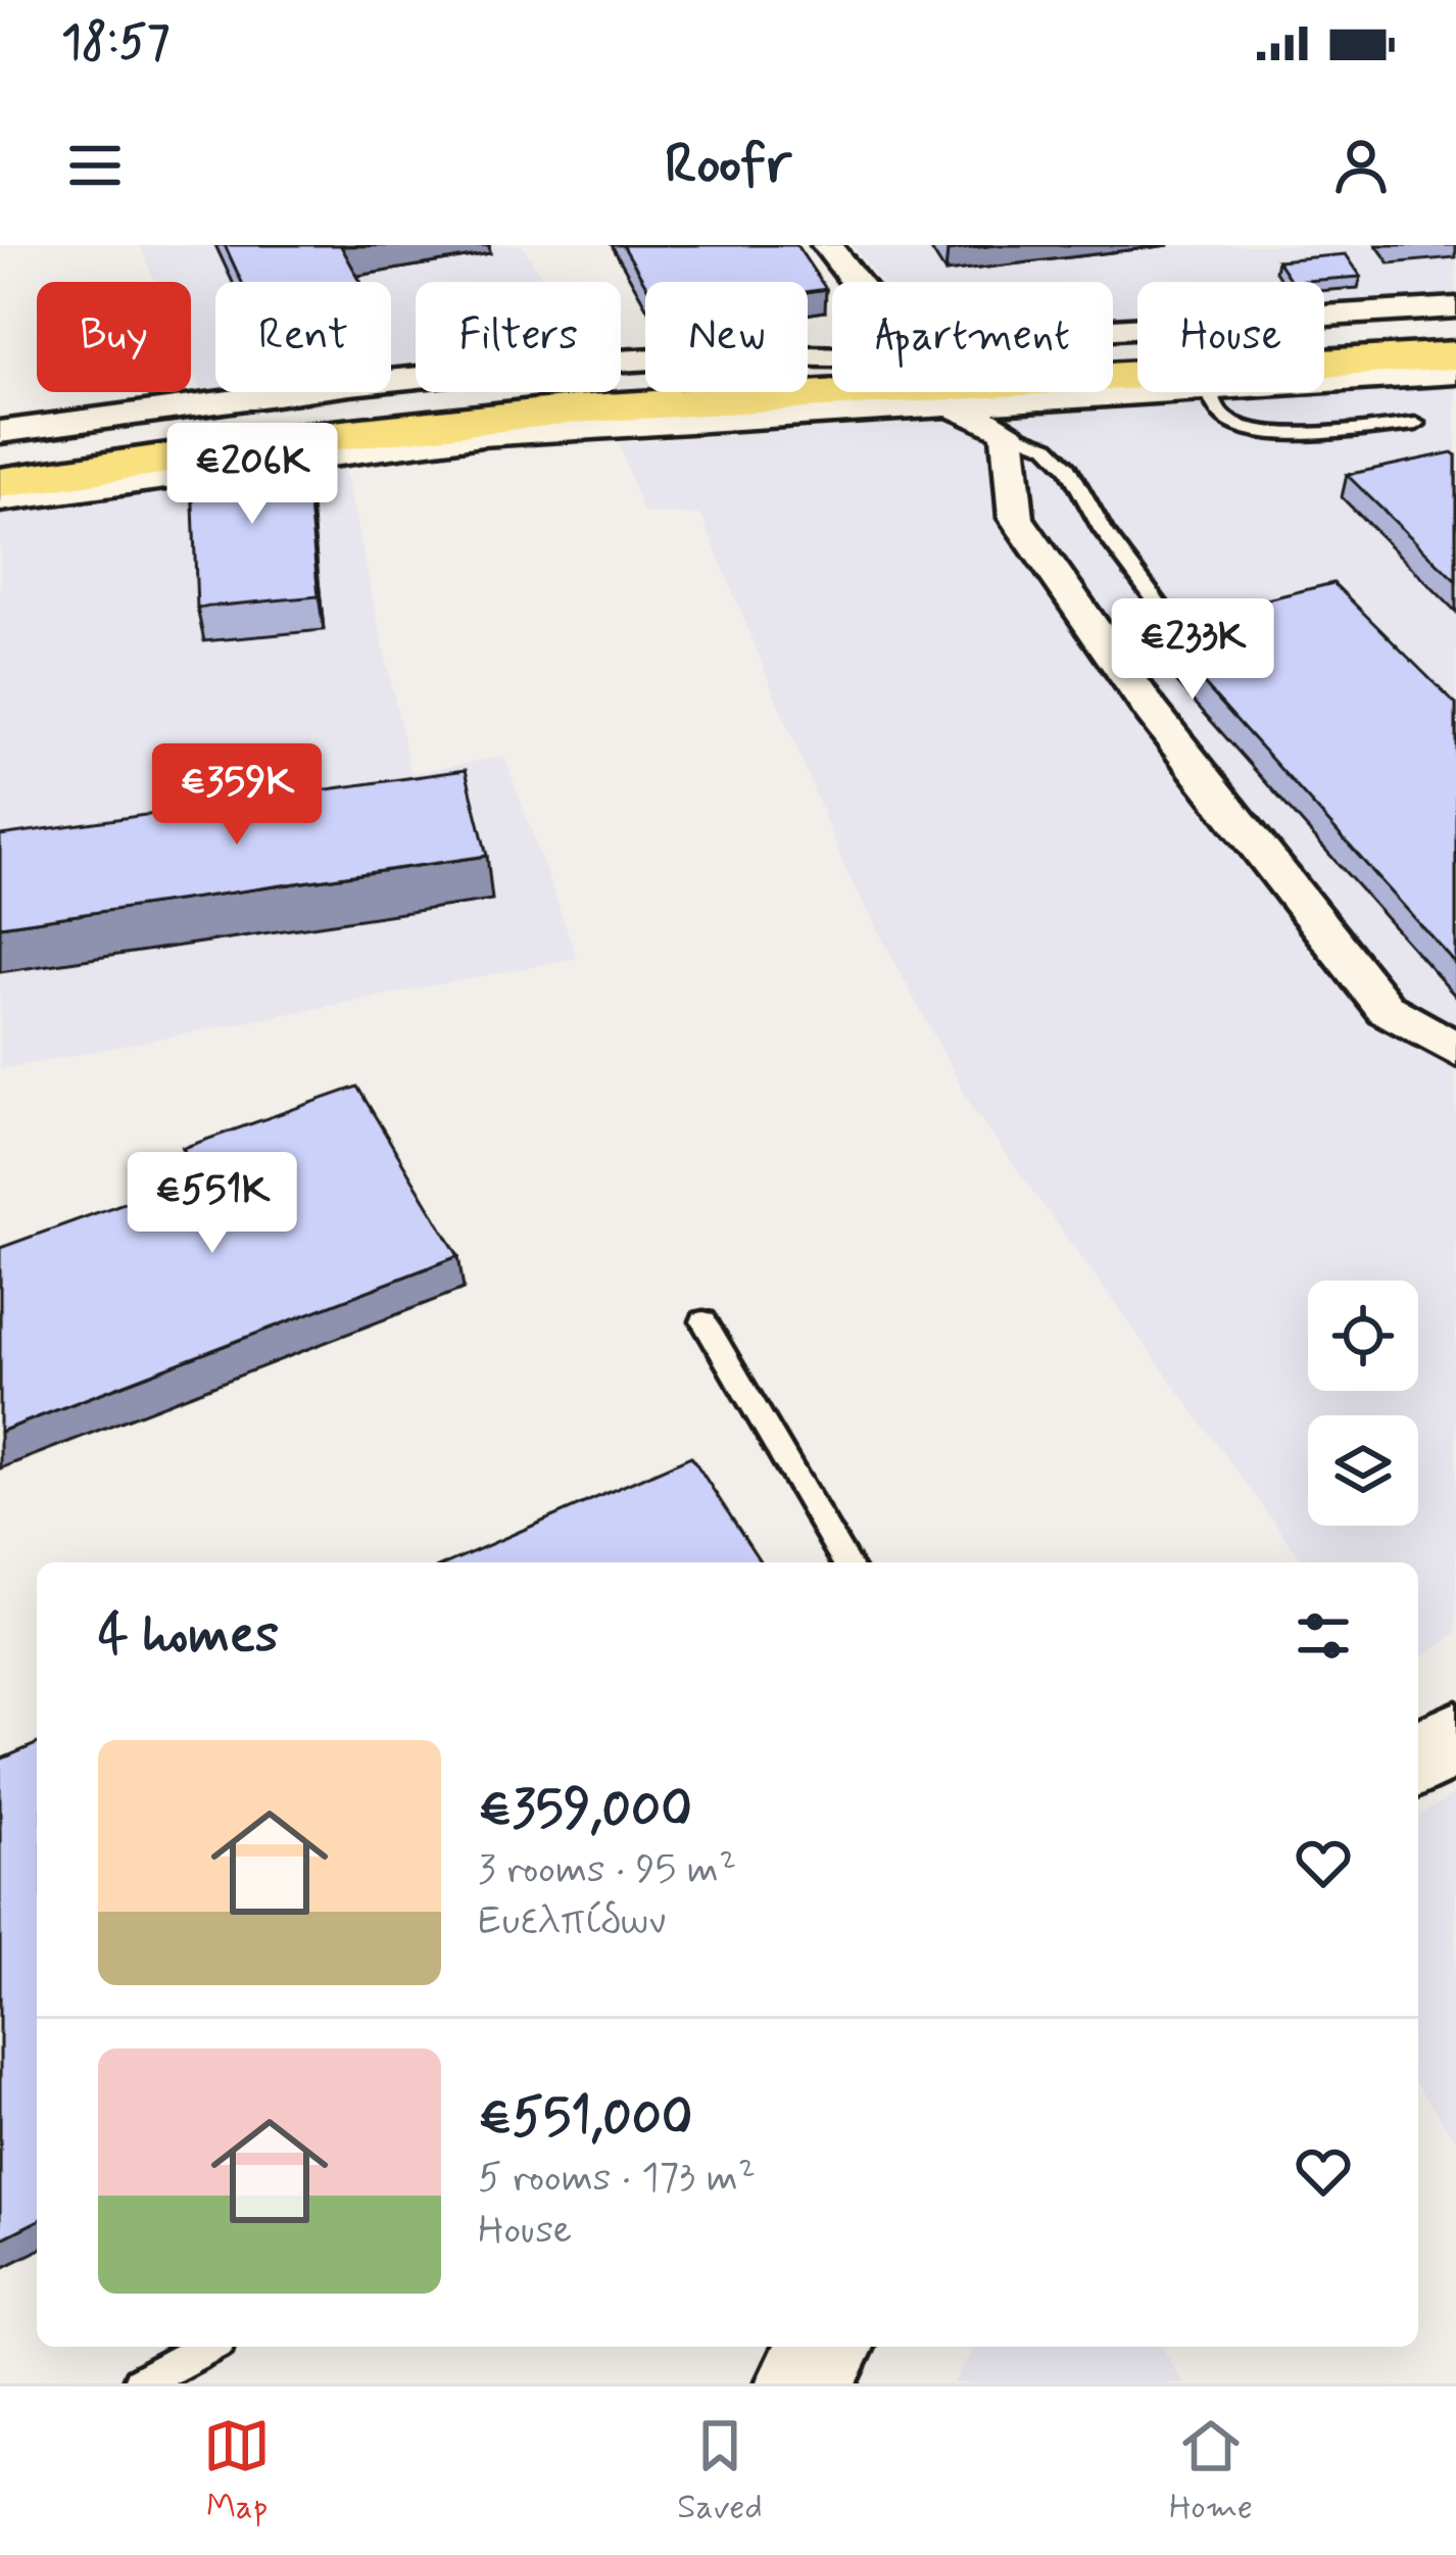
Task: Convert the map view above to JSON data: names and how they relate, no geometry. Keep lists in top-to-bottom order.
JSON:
{
  "page": {
    "status": "18:57",
    "header": "Roofr",
    "chip": [
      "Buy",
      "Rent",
      "Filters",
      "New",
      "Apartment",
      "House"
    ],
    "price": [
      "€206K",
      "€233K",
      "€359K",
      "€551K"
    ],
    "heading": "4 homes",
    "list": [
      {
        "name": "€359,000",
        "note": "3 rooms · 95 m² · Ευελπίδων"
      },
      {
        "name": "€551,000",
        "note": "5 rooms · 173 m² · House"
      }
    ],
    "tabs": ["Map", "Saved", "Home"]
  }
}
